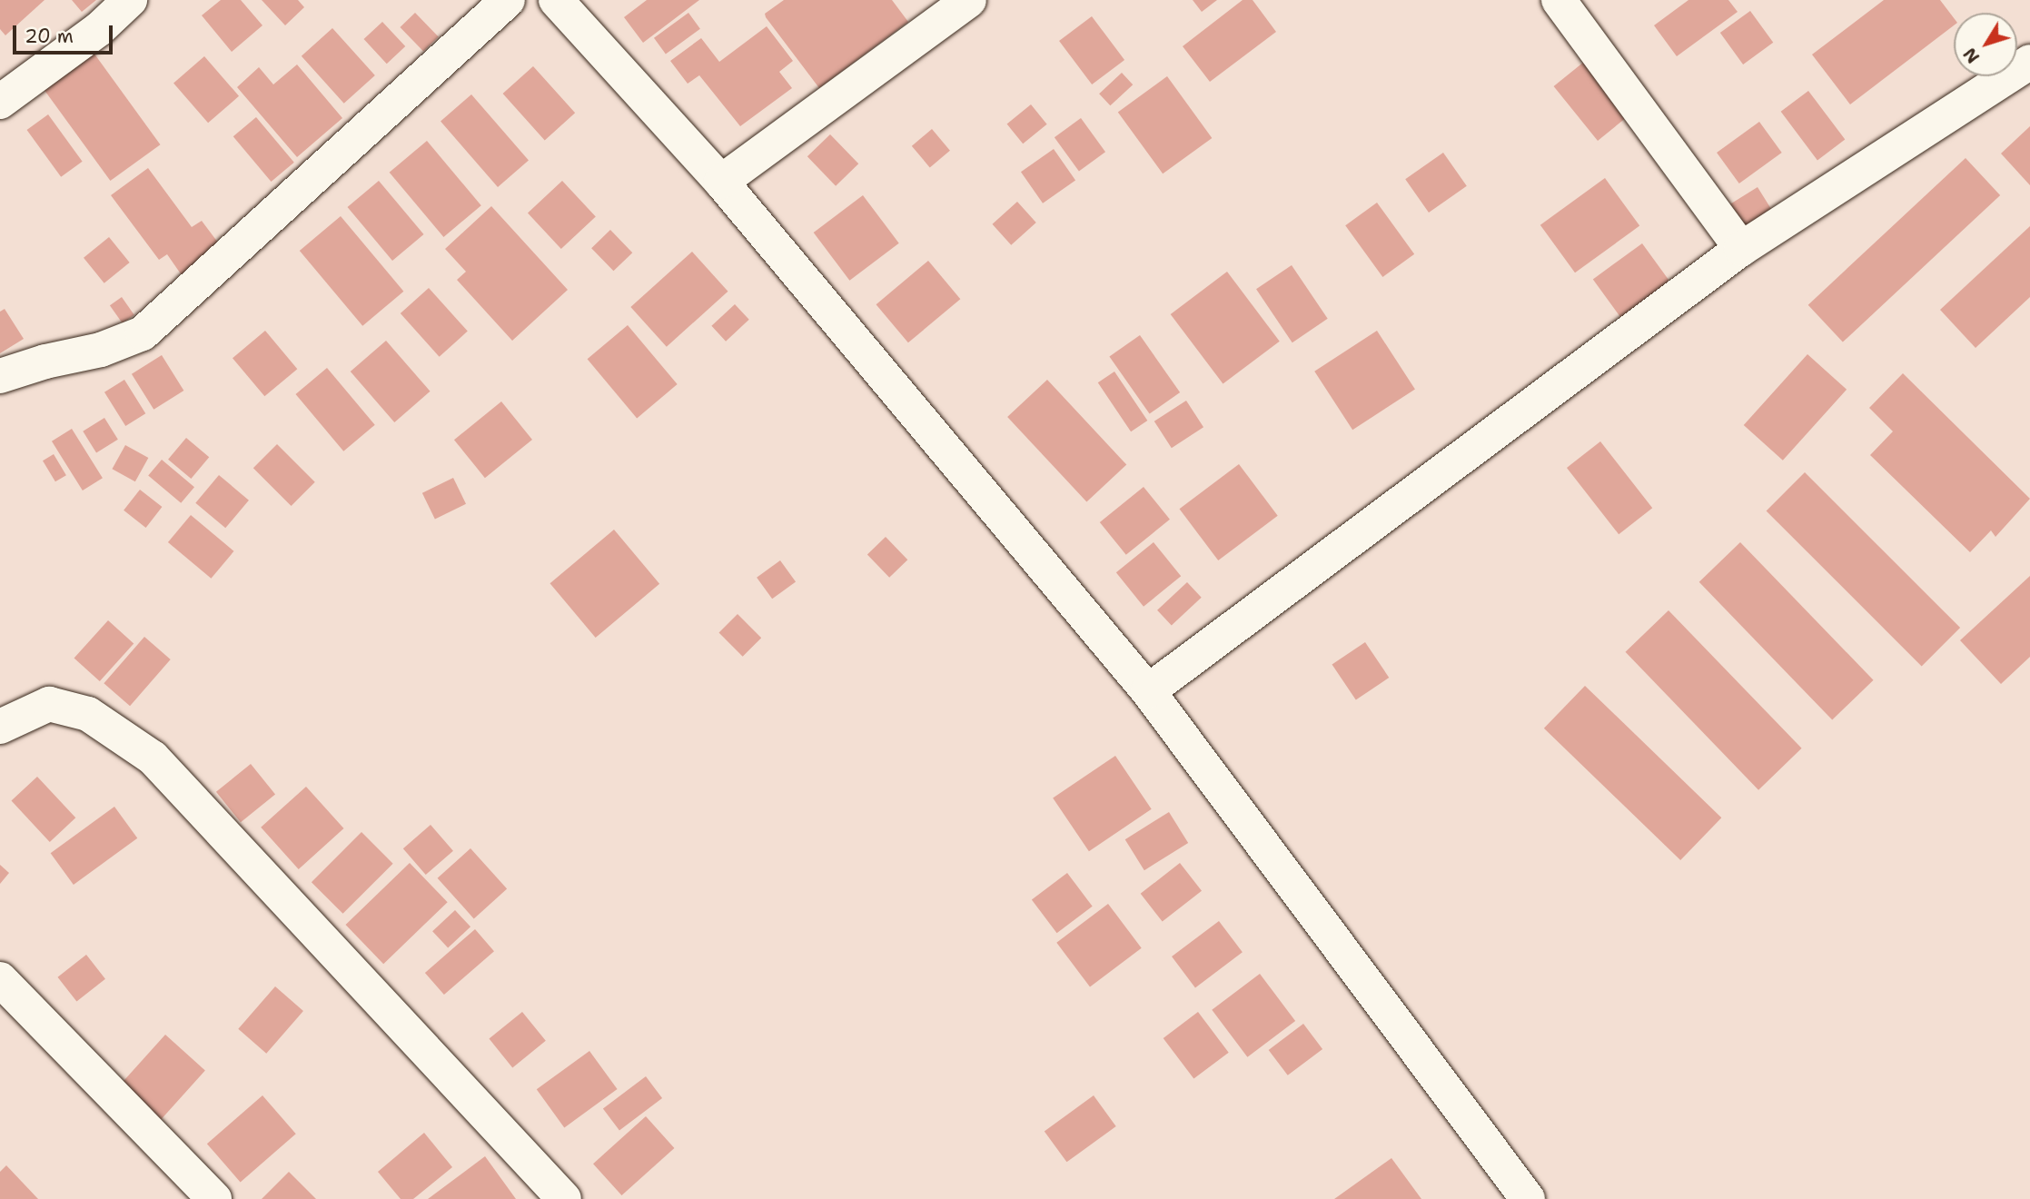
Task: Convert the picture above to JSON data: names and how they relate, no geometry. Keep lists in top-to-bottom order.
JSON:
{
  "scale_bar": "20 m",
  "north": "bottom left"
}
